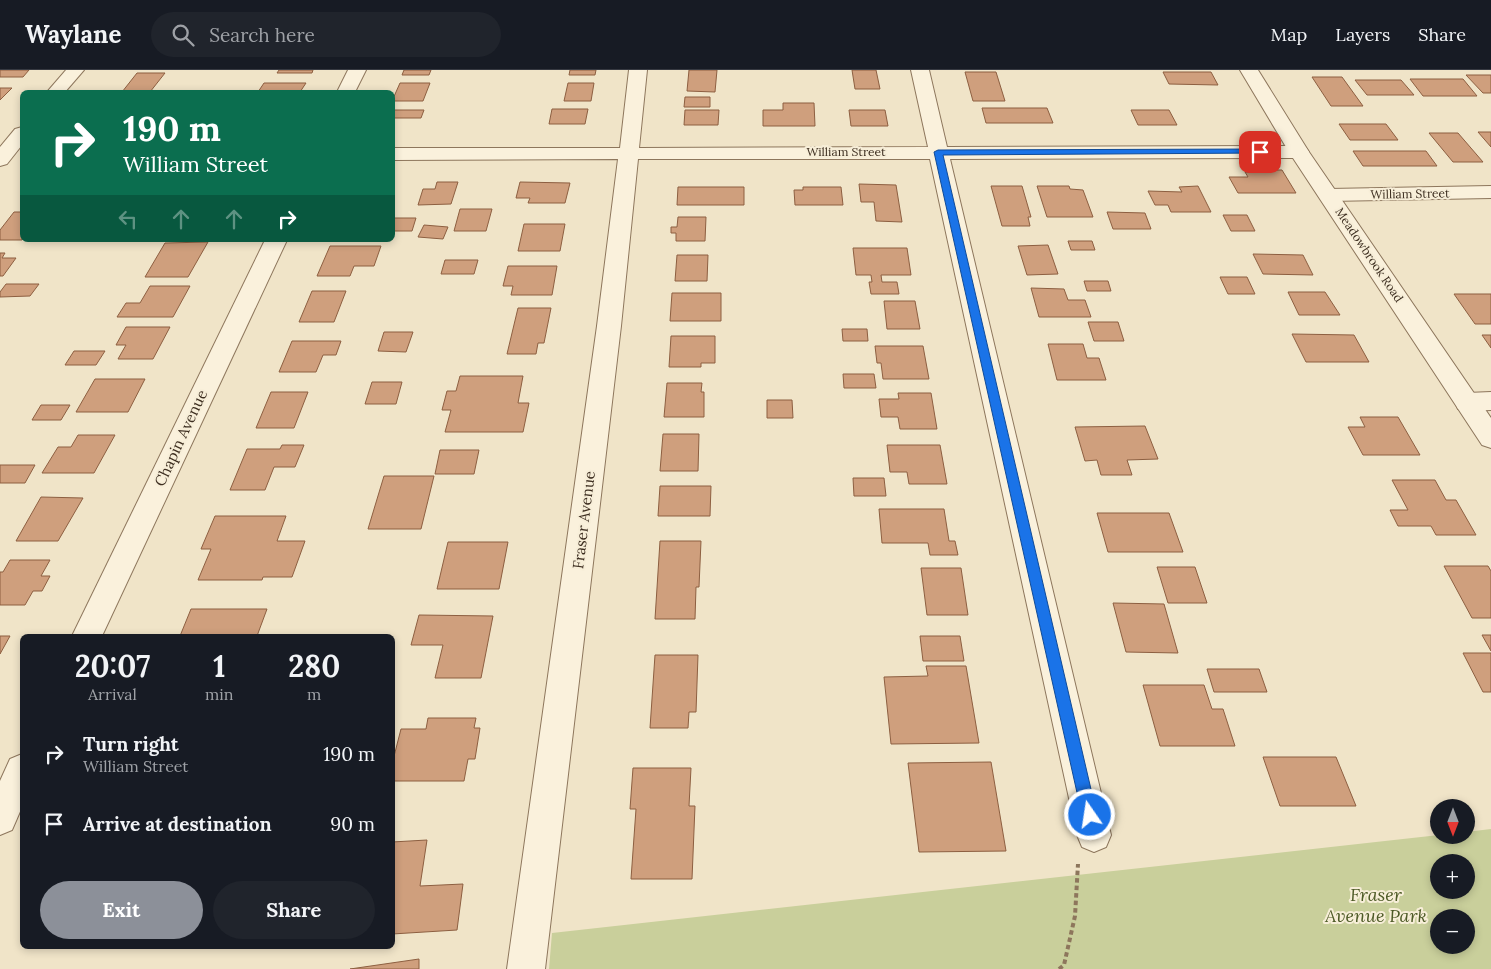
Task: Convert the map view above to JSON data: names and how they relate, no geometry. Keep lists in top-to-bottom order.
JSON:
{
  "streets": {
    "street": [
      "William Street",
      "Meadowbrook Road",
      "Chapin Avenue",
      "Fraser Avenue"
    ]
  },
  "crossings": [
    ["William Street", "Meadowbrook Road"],
    ["William Street", "Fraser Avenue"]
  ],
  "parks": ["Fraser Avenue Park"],
  "north": "bottom",
  "page": {
    "header": "Waylane",
    "search": "Search here",
    "nav": ["Map", "Layers", "Share"],
    "turn": ["190 m", "William Street"],
    "eta": [
      "20:07",
      "Arrival",
      "1",
      "min",
      "280",
      "m"
    ],
    "list": [
      {
        "name": "Turn right",
        "note": "William Street",
        "value": "190 m"
      },
      {
        "name": "Arrive at destination",
        "value": "90 m"
      }
    ],
    "map_buttons": ["+", "−"],
    "buttons": ["Exit", "Share"]
  }
}
